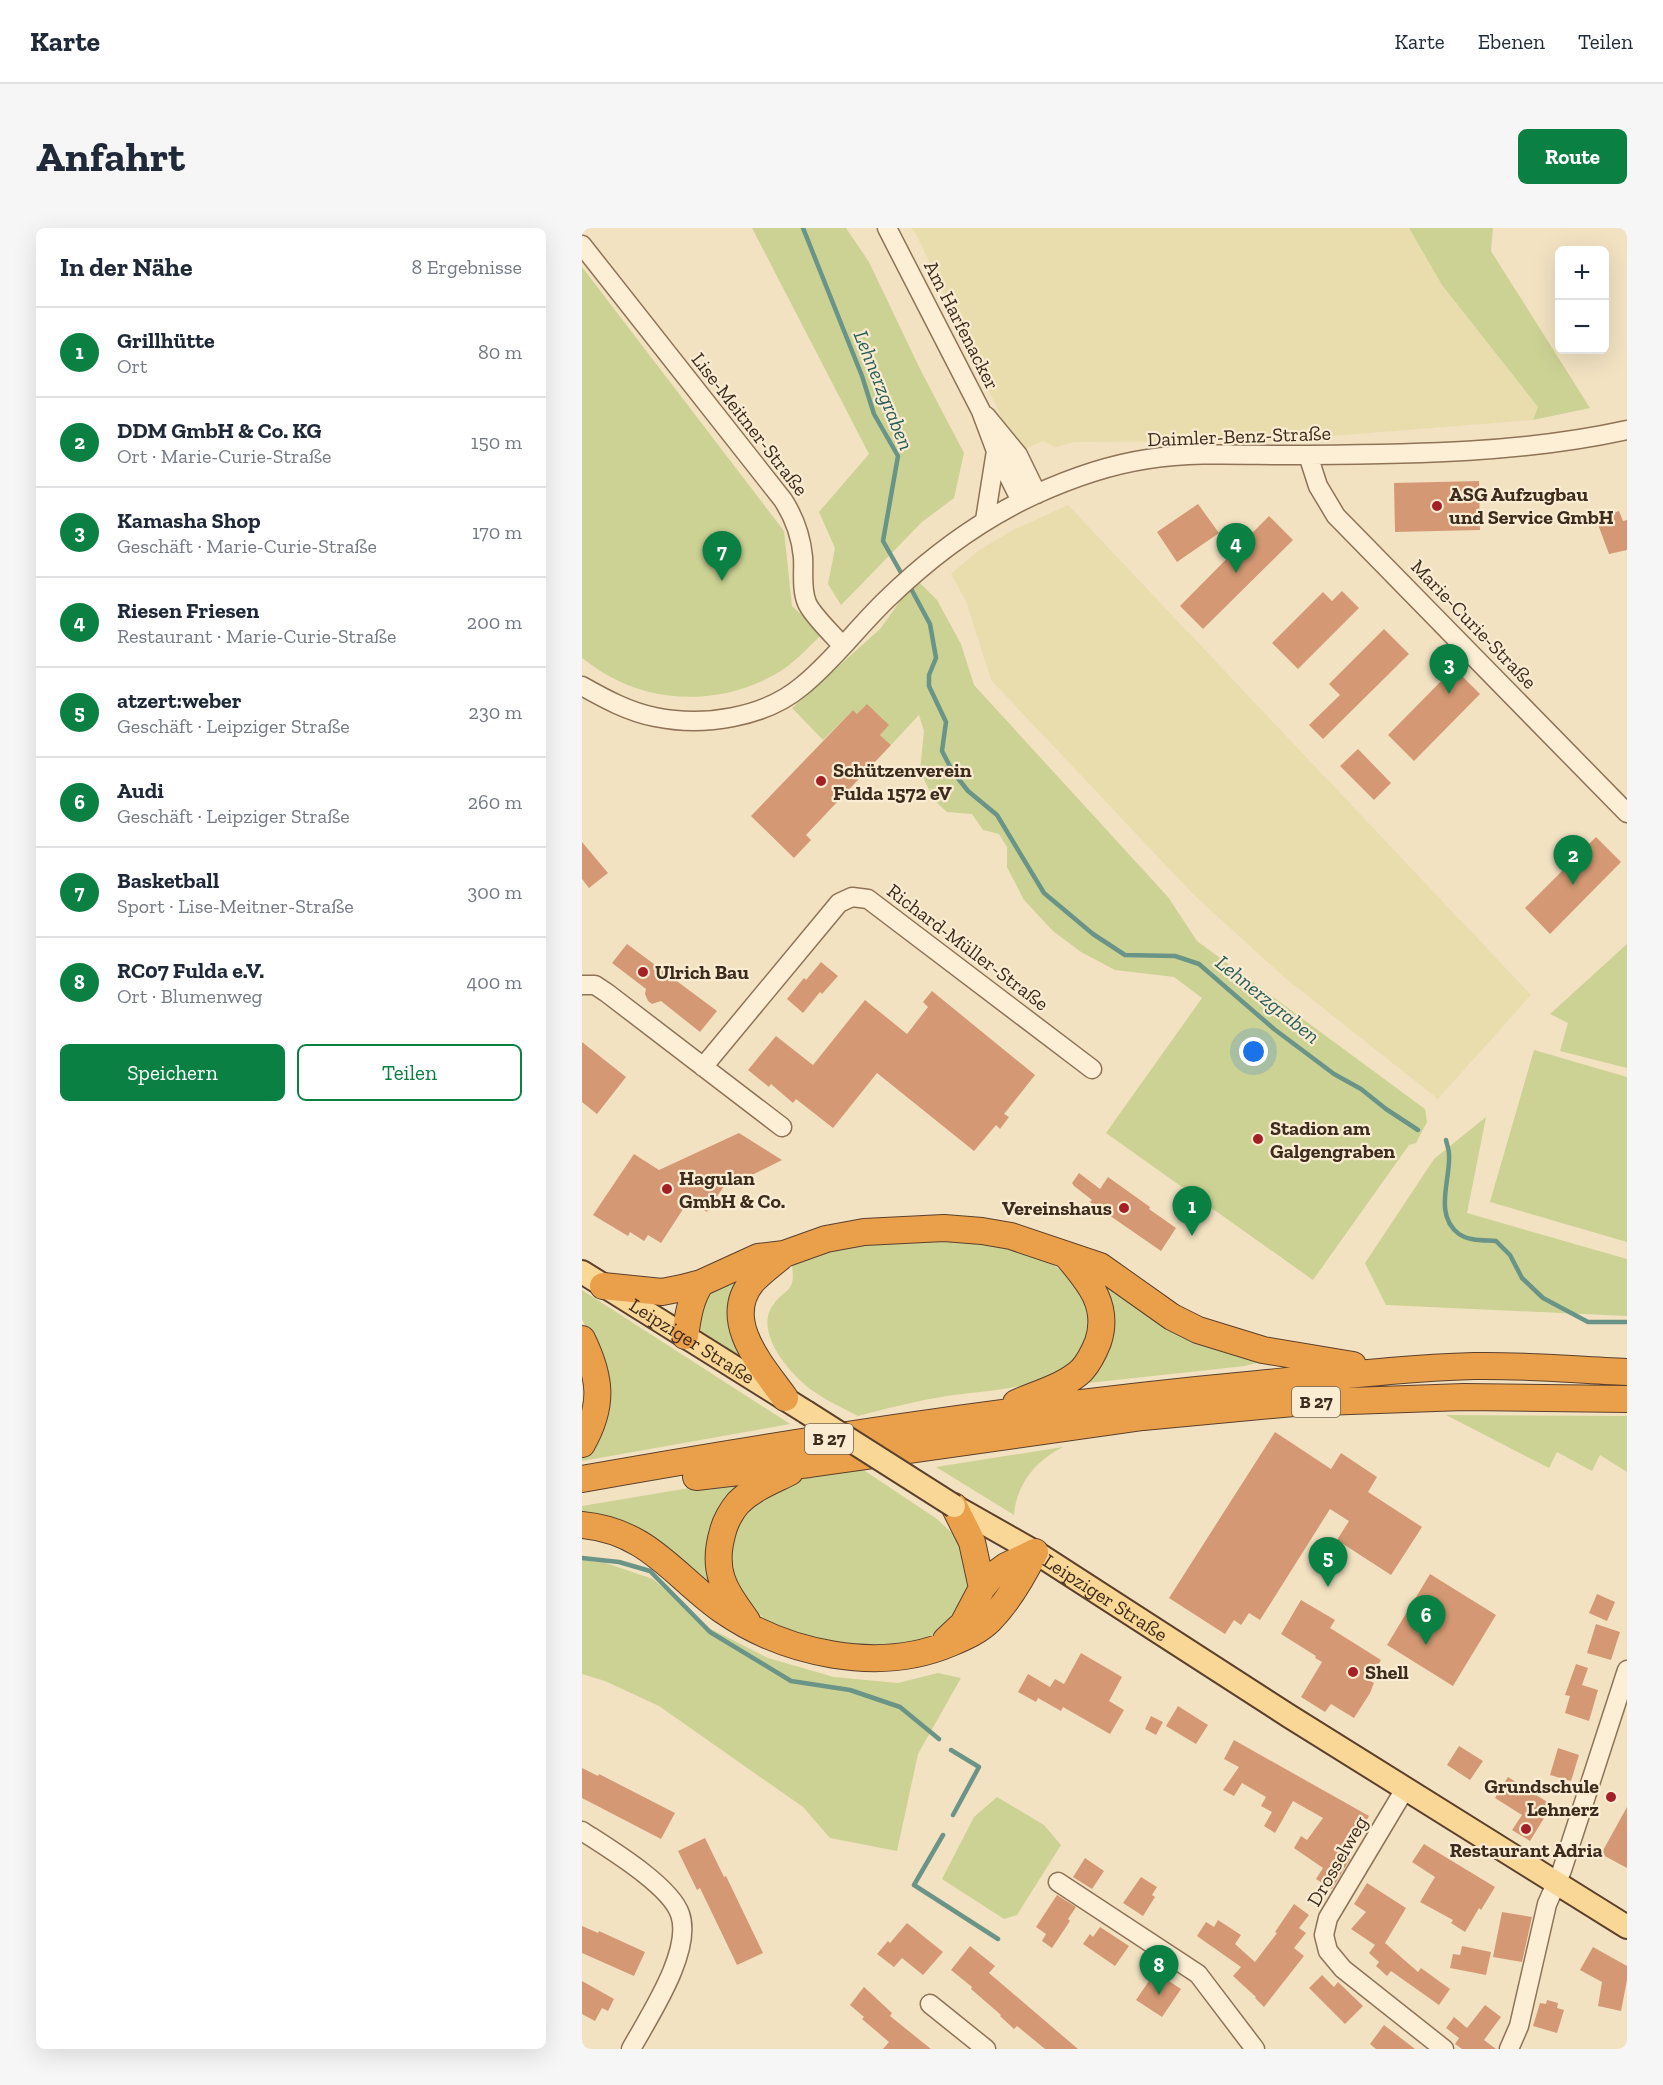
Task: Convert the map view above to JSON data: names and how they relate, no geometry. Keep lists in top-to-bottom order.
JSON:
{
  "streets": {
    "highway": ["B 27"],
    "main road": ["Leipziger Straße"],
    "street": [
      "Am Harfenacker",
      "Lise-Meitner-Straße",
      "Daimler-Benz-Straße",
      "Marie-Curie-Straße",
      "Richard-Müller-Straße",
      "Drosselweg"
    ]
  },
  "crossings": [
    ["Am Harfenacker", "Daimler-Benz-Straße"],
    ["Lise-Meitner-Straße", "Daimler-Benz-Straße"],
    ["Daimler-Benz-Straße", "Marie-Curie-Straße"],
    ["Leipziger Straße", "Drosselweg"]
  ],
  "water": ["Lehnerzgraben"],
  "places": [
    "ASG Aufzugbau und Service GmbH",
    "Schützenverein Fulda 1572 eV",
    "Ulrich Bau",
    "Stadion am Galgengraben",
    "Hagulan GmbH & Co.",
    "Vereinshaus",
    "Shell",
    "Grundschule Lehnerz",
    "Restaurant Adria"
  ],
  "page": {
    "header": "Karte",
    "nav": ["Karte", "Ebenen", "Teilen"],
    "buttons": [
      "Route",
      ["Speichern", "Teilen"]
    ],
    "title": "Anfahrt",
    "heading": ["In der Nähe", "8 Ergebnisse"],
    "map_buttons": ["+", "−"],
    "list": [
      {
        "mark": "1",
        "name": "Grillhütte",
        "note": "Ort",
        "value": "80 m"
      },
      {
        "mark": "2",
        "name": "DDM GmbH & Co. KG",
        "note": "Ort · Marie-Curie-Straße",
        "value": "150 m"
      },
      {
        "mark": "3",
        "name": "Kamasha Shop",
        "note": "Geschäft · Marie-Curie-Straße",
        "value": "170 m"
      },
      {
        "mark": "4",
        "name": "Riesen Friesen",
        "note": "Restaurant · Marie-Curie-Straße",
        "value": "200 m"
      },
      {
        "mark": "5",
        "name": "atzert:weber",
        "note": "Geschäft · Leipziger Straße",
        "value": "230 m"
      },
      {
        "mark": "6",
        "name": "Audi",
        "note": "Geschäft · Leipziger Straße",
        "value": "260 m"
      },
      {
        "mark": "7",
        "name": "Basketball",
        "note": "Sport · Lise-Meitner-Straße",
        "value": "300 m"
      },
      {
        "mark": "8",
        "name": "RC07 Fulda e.V.",
        "note": "Ort · Blumenweg",
        "value": "400 m"
      }
    ],
    "pins": [
      "4",
      "7",
      "3",
      "2",
      "1",
      "5",
      "6",
      "8"
    ]
  }
}
